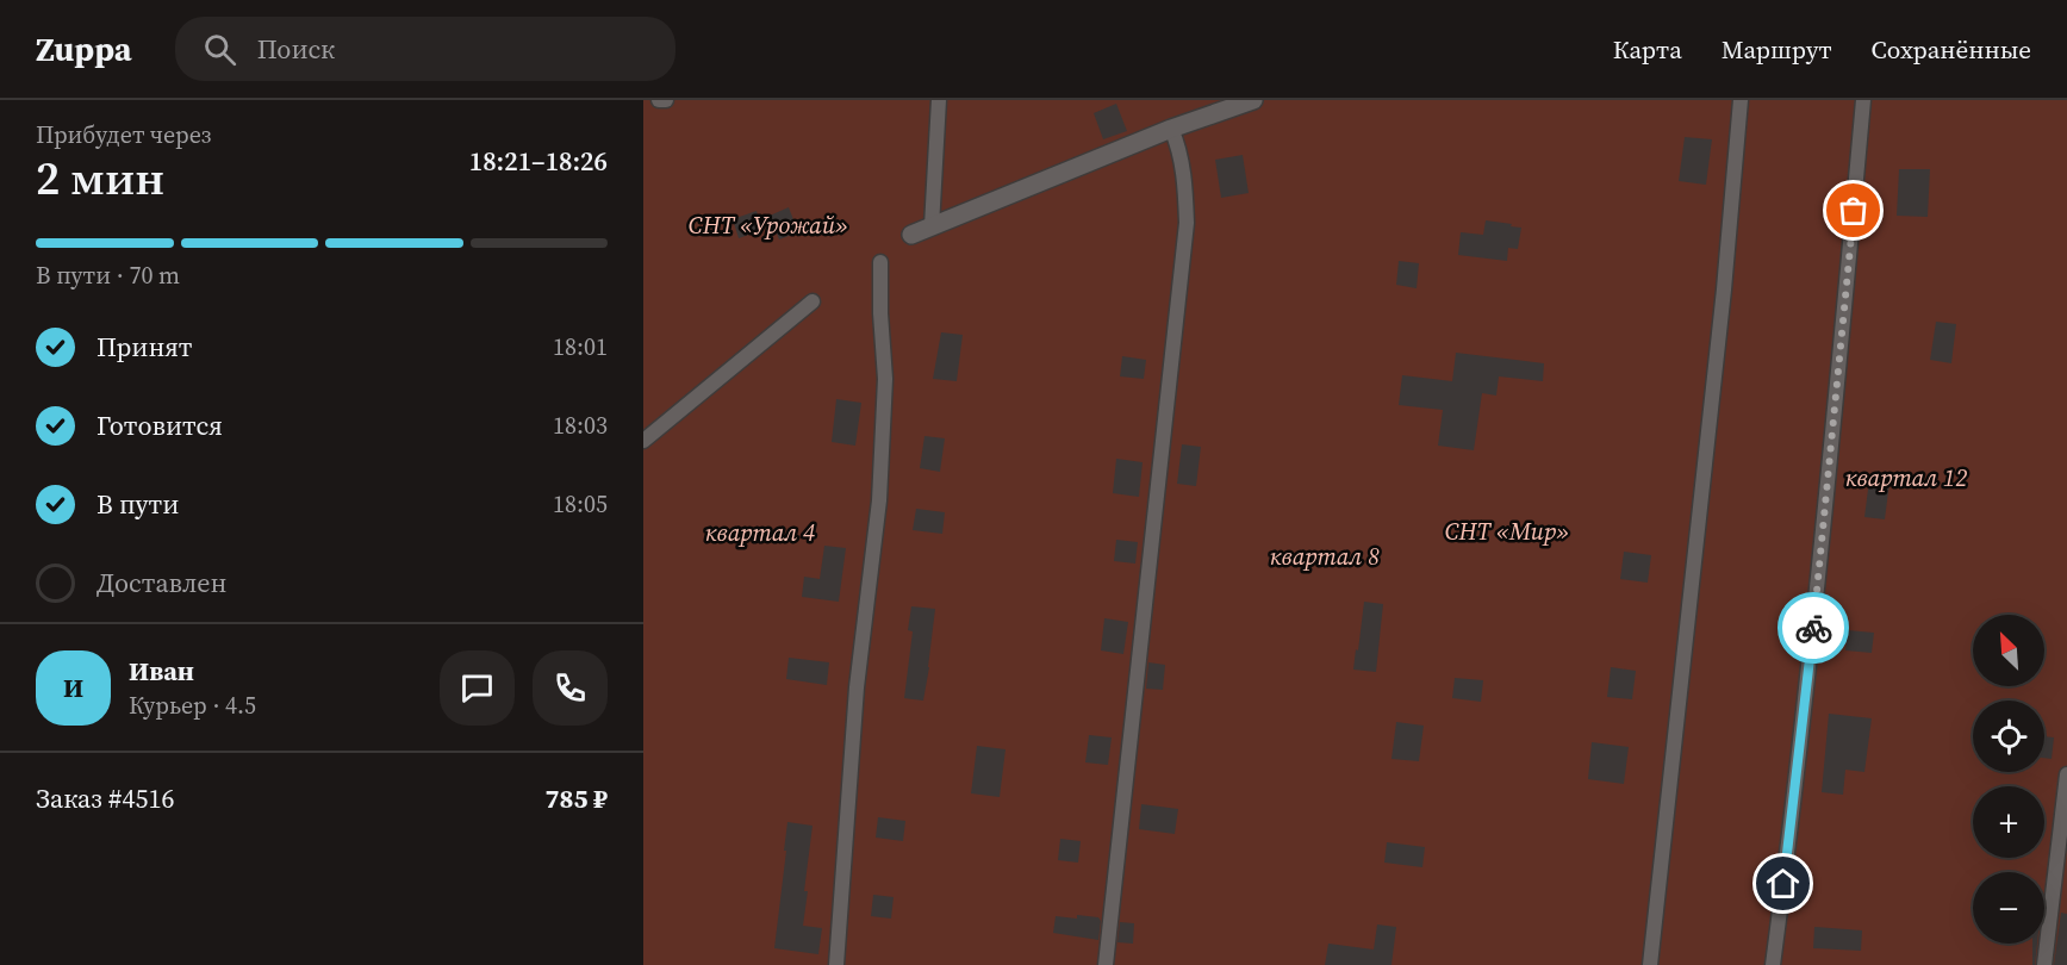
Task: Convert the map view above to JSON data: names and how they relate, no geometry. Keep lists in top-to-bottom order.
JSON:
{
  "parks": [
    "СНТ «Урожай»",
    "квартал 12",
    "СНТ «Мир»",
    "квартал 4",
    "квартал 8"
  ],
  "north": "top left",
  "page": {
    "header": "Zuppa",
    "search": "Поиск",
    "nav": ["Карта", "Маршрут", "Сохранённые"],
    "heading": ["2 мин", "Прибудет через", "18:21–18:26"],
    "panel": [
      "Иван",
      "Курьер · 4.5",
      "Заказ #4516",
      "785 ₽"
    ],
    "bar": "В пути · 70 m",
    "list": [
      ["Принят", "18:01"],
      ["Готовится", "18:03"],
      ["В пути", "18:05"],
      "Доставлен"
    ],
    "map_buttons": ["+", "−"],
    "round": "И"
  }
}
